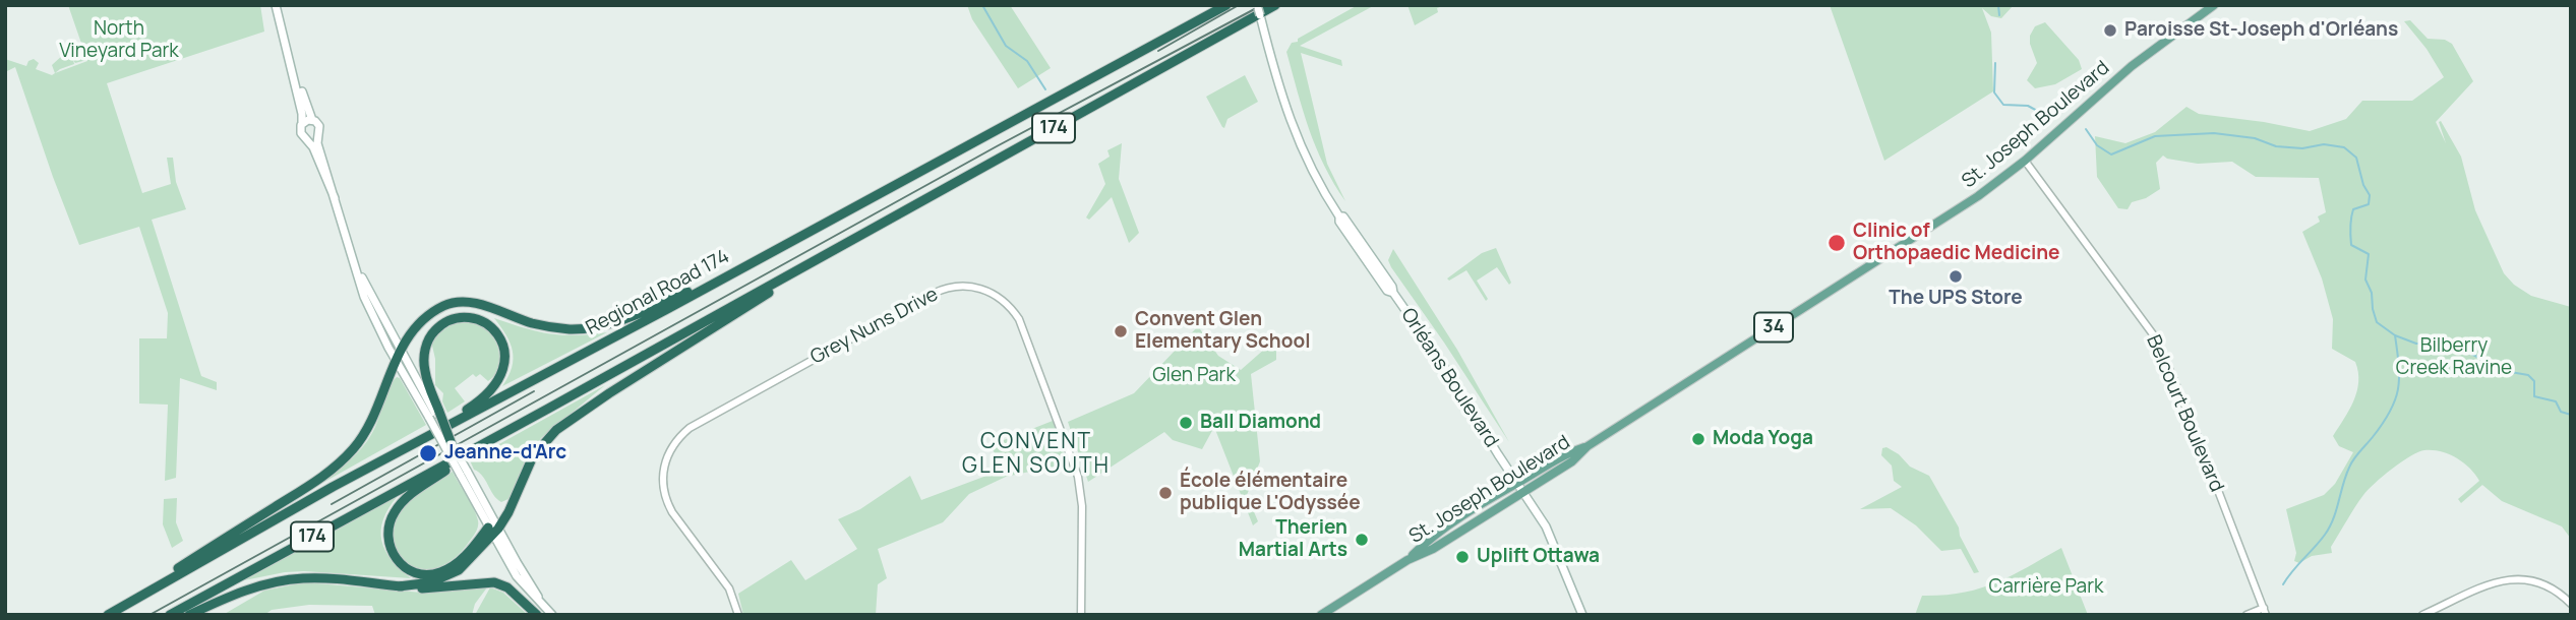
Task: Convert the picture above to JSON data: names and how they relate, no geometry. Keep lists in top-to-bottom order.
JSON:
{
  "streets": {
    "highway": ["174", "Regional Road 174"],
    "main road": ["St. Joseph Boulevard", "34", "Orléans Boulevard"],
    "street": ["Grey Nuns Drive", "Belcourt Boulevard"]
  },
  "crossings": [
    ["St. Joseph Boulevard", "Orléans Boulevard"],
    ["St. Joseph Boulevard", "Belcourt Boulevard"]
  ],
  "districts": ["CONVENT GLEN SOUTH"],
  "parks": [
    "North Vineyard Park",
    "Bilberry Creek Ravine",
    "Glen Park",
    "Carrière Park"
  ],
  "places": [
    "Paroisse St-Joseph d'Orléans",
    "Clinic of Orthopaedic Medicine",
    "The UPS Store",
    "Convent Glen Elementary School",
    "Ball Diamond",
    "Moda Yoga",
    "Jeanne-d'Arc",
    "École élémentaire publique L'Odyssée",
    "Therien Martial Arts",
    "Uplift Ottawa"
  ]
}
